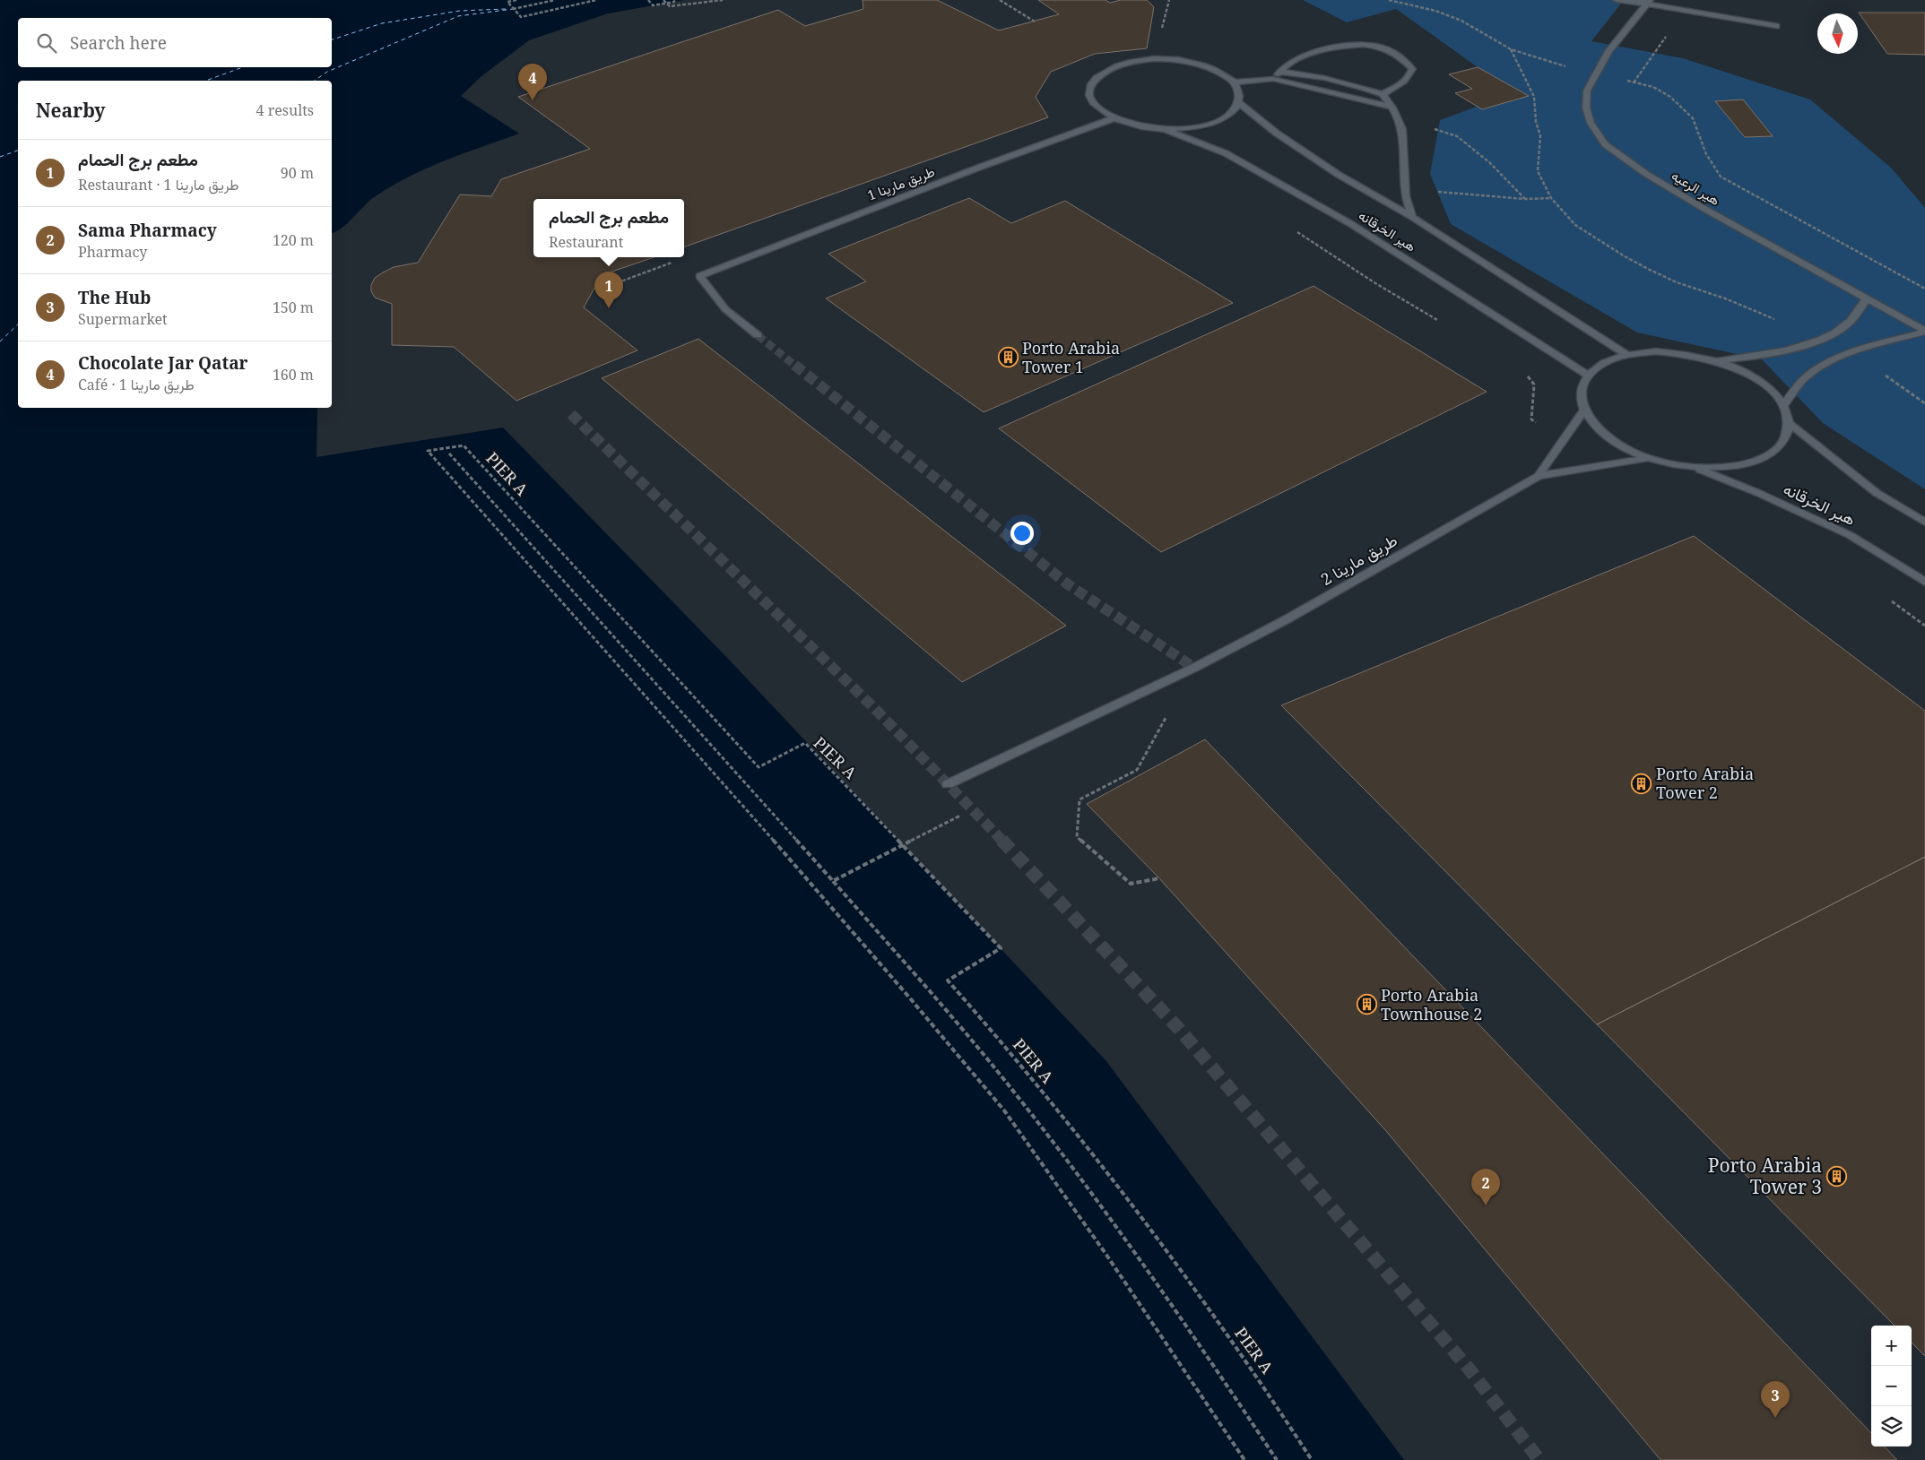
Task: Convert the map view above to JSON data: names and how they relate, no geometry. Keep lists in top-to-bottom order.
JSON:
{
  "streets": {
    "street": [
      "طريق مارينا 1",
      "هير الرعيه",
      "هير الخرقانه",
      "طريق مارينا 2"
    ],
    "path": ["PIER A"]
  },
  "places": {
    "building": [
      "Porto Arabia Tower 1",
      "Porto Arabia Tower 2",
      "Porto Arabia Townhouse 2",
      "Porto Arabia Tower 3"
    ]
  },
  "north": "bottom",
  "page": {
    "search": "Search here",
    "pins": [
      "4",
      "1",
      "2",
      "3"
    ],
    "heading": ["Nearby", "4 results"],
    "list": [
      {
        "mark": "1",
        "name": "مطعم برج الحمام",
        "note": "Restaurant · طريق مارينا 1",
        "value": "90 m"
      },
      {
        "mark": "2",
        "name": "Sama Pharmacy",
        "note": "Pharmacy",
        "value": "120 m"
      },
      {
        "mark": "3",
        "name": "The Hub",
        "note": "Supermarket",
        "value": "150 m"
      },
      {
        "mark": "4",
        "name": "Chocolate Jar Qatar",
        "note": "Café · طريق مارينا 1",
        "value": "160 m"
      }
    ],
    "popup": ["مطعم برج الحمام", "Restaurant"],
    "map_buttons": ["+", "−"]
  }
}
